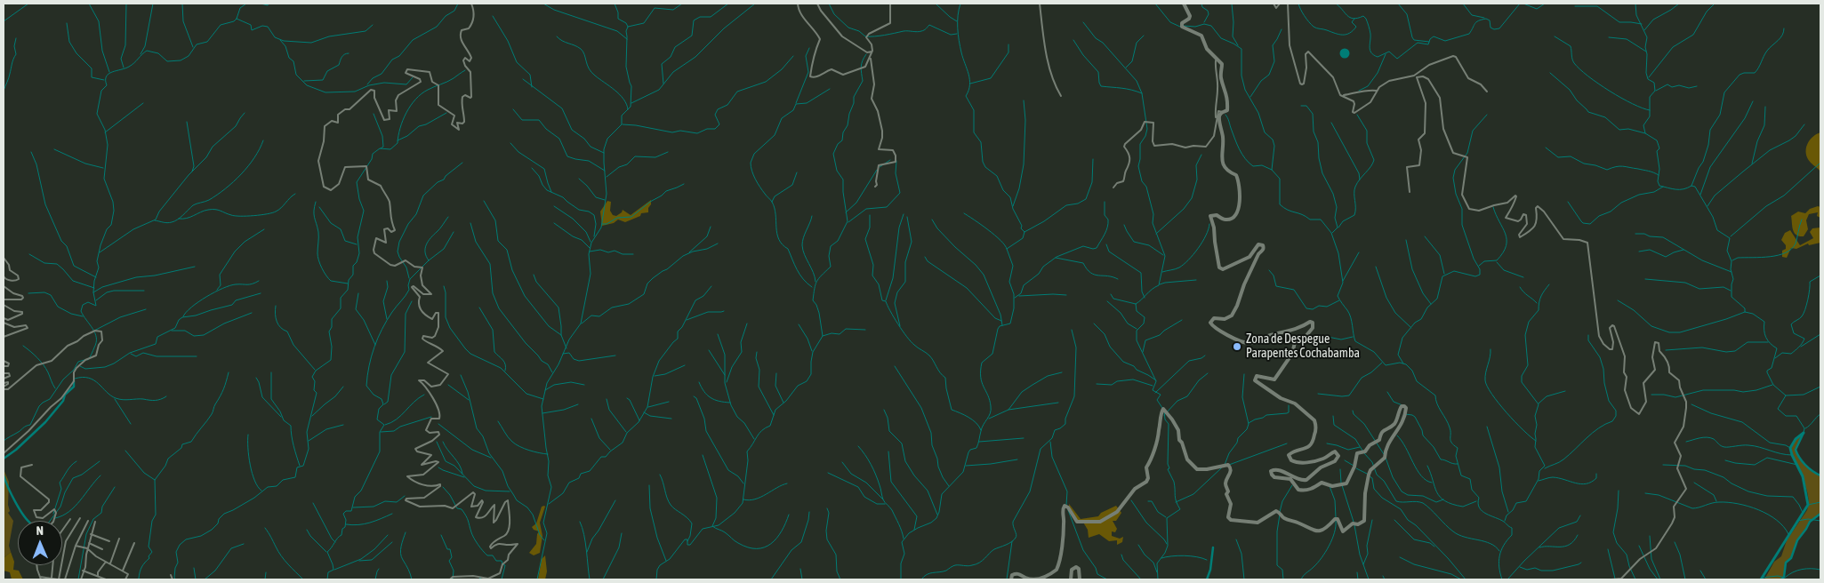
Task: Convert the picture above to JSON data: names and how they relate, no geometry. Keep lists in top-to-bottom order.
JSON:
{
  "places": ["Zona de Despegue Parapentes Cochabamba"],
  "north": "top"
}
